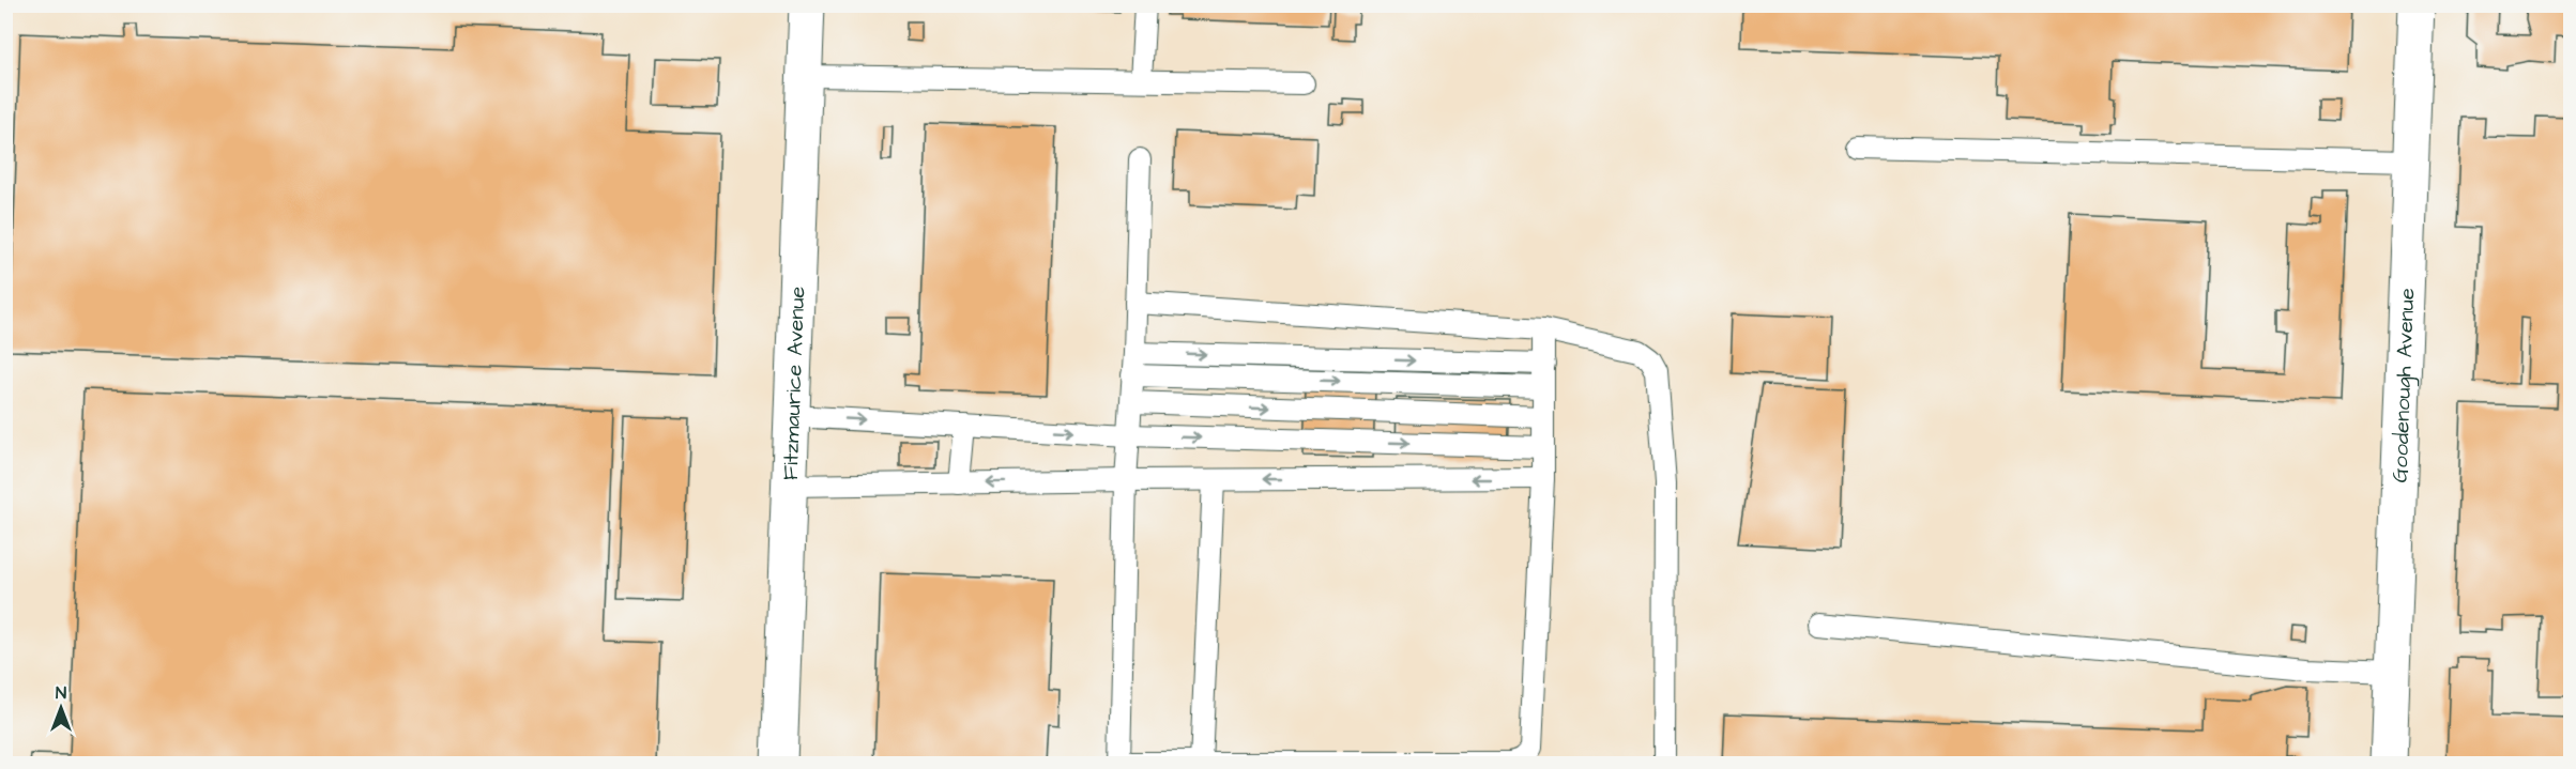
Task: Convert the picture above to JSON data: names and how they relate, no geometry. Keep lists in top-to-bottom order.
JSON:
{
  "streets": {
    "street": ["Fitzmaurice Avenue", "Goodenough Avenue"]
  },
  "north": "top"
}
